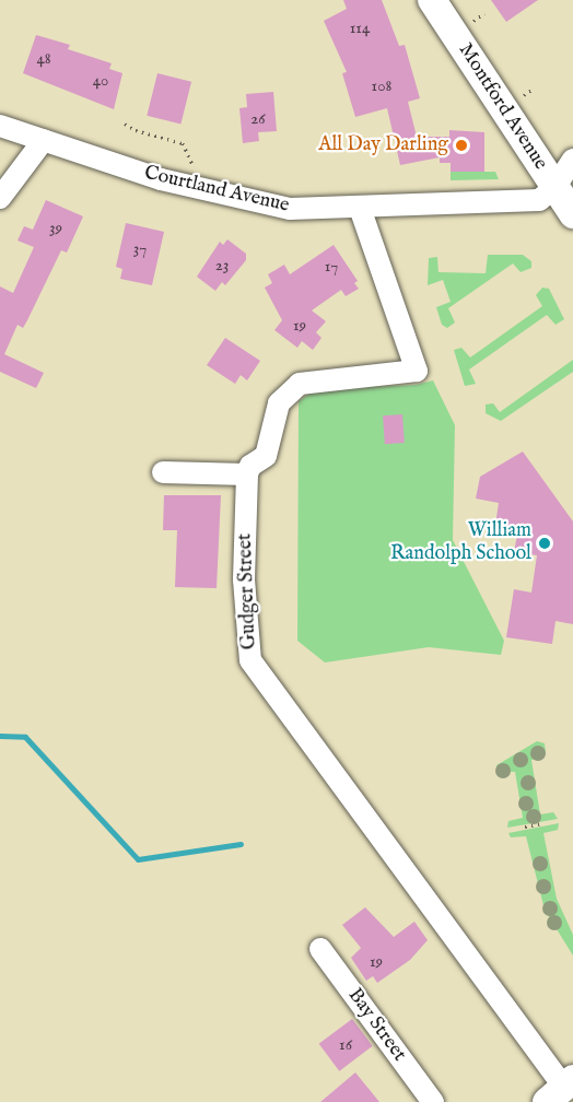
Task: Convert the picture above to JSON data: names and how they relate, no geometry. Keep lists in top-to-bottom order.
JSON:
{
  "streets": {
    "street": [
      "Montford Avenue",
      "Courtland Avenue",
      "Gudger Street",
      "Bay Street"
    ]
  },
  "crossings": [
    ["Montford Avenue", "Courtland Avenue"]
  ],
  "places": ["All Day Darling", "William Randolph School"],
  "house_numbers": [
    "114",
    "48",
    "40",
    "108",
    "26",
    "39",
    "37",
    "23",
    "17",
    "19",
    "19",
    "16"
  ]
}
